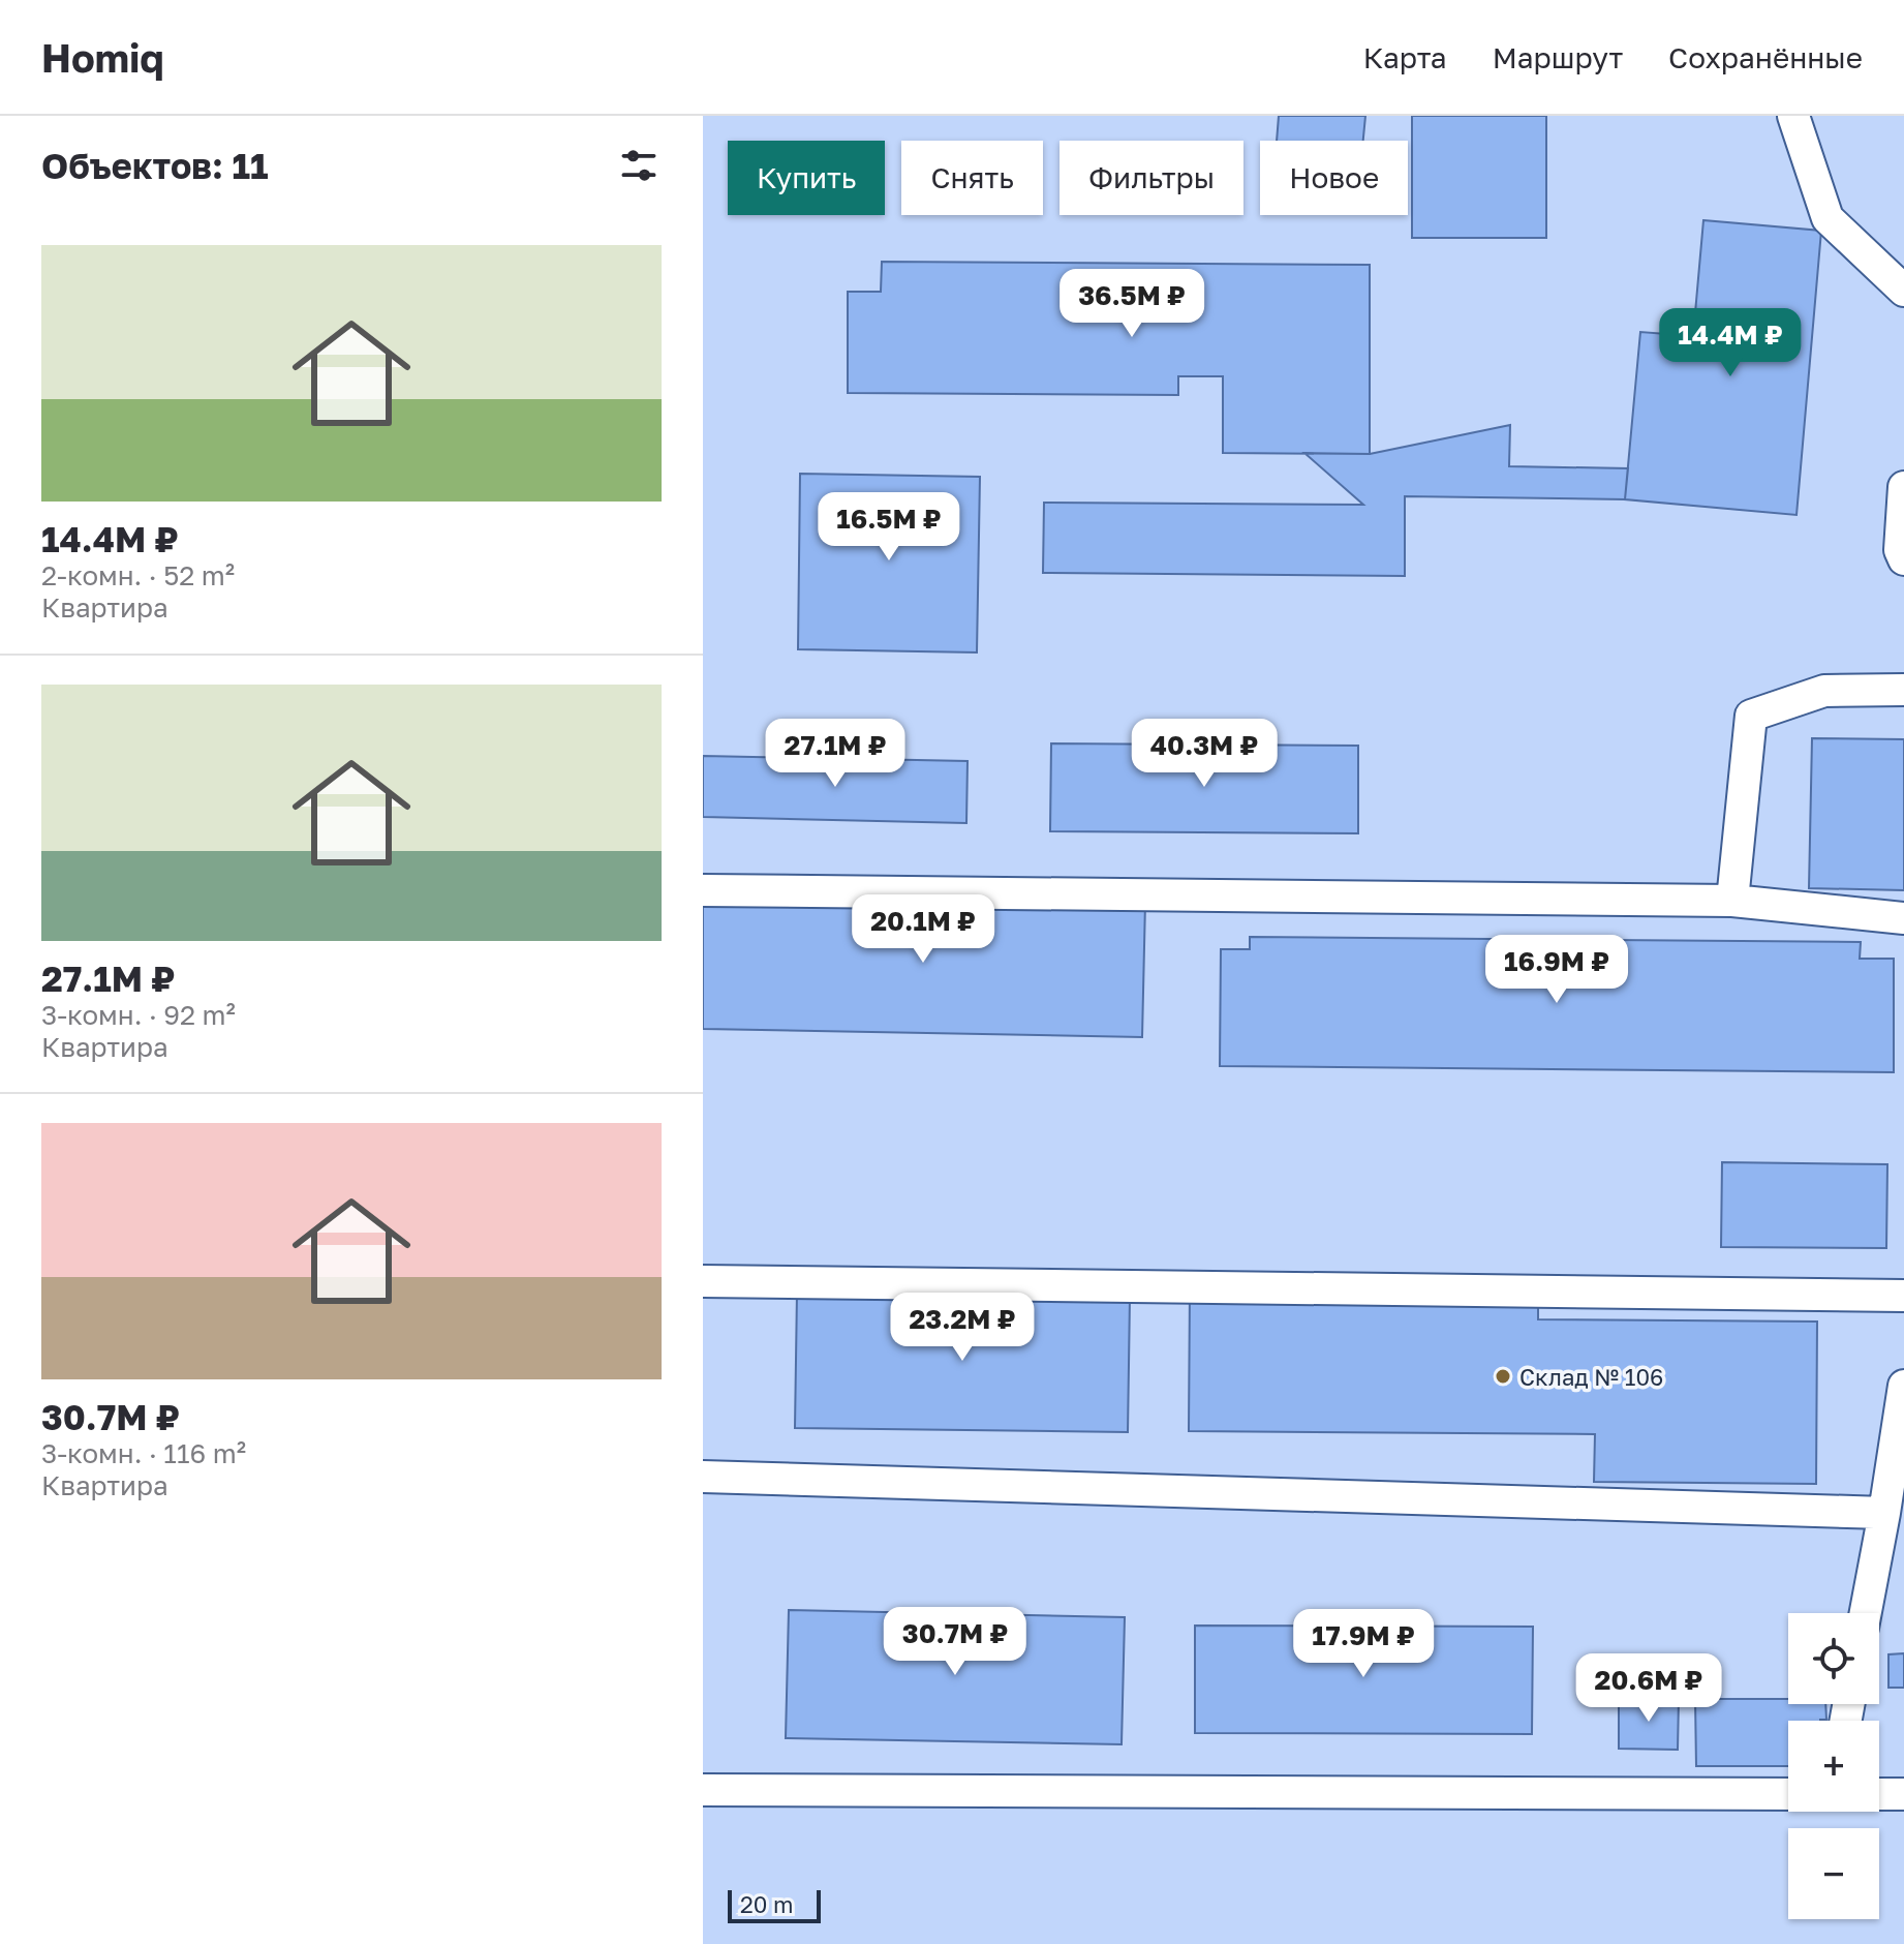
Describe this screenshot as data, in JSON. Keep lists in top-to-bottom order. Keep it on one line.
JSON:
{"places":["Склад № 106"],"scale_bar":"20 m","page":{"header":"Homiq","nav":["Карта","Маршрут","Сохранённые"],"heading":"Объектов: 11","chip":["Купить","Снять","Фильтры","Новое"],"list":[{"name":"14.4M ₽","note":"2-комн. · 52 m² · Квартира"},{"name":"27.1M ₽","note":"3-комн. · 92 m² · Квартира"},{"name":"30.7M ₽","note":"3-комн. · 116 m² · Квартира"}],"price":["36.5M ₽","14.4M ₽","16.5M ₽","27.1M ₽","40.3M ₽","20.1M ₽","16.9M ₽","23.2M ₽","30.7M ₽","17.9M ₽","20.6M ₽"],"map_buttons":["+","−"],"scale":"20 m"}}
